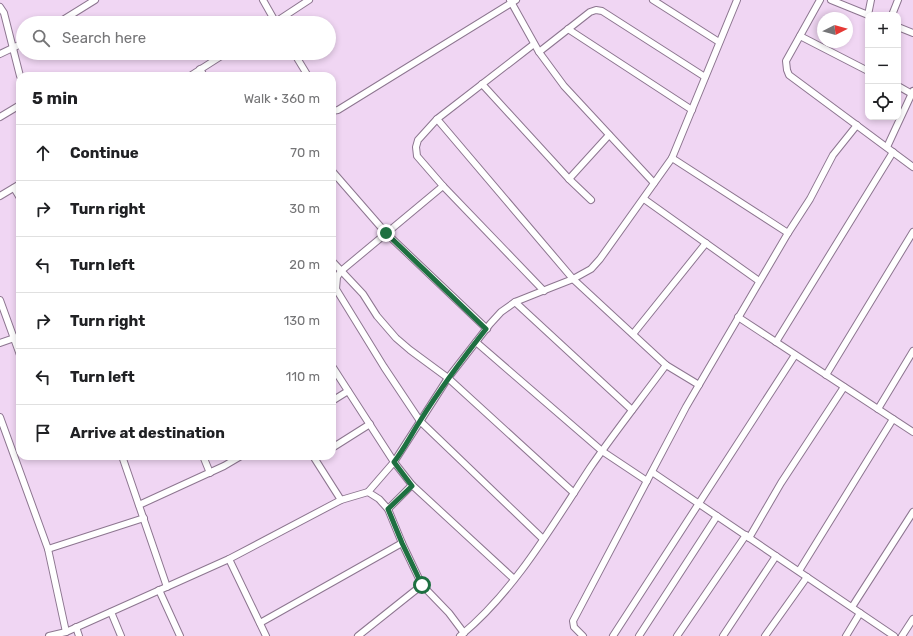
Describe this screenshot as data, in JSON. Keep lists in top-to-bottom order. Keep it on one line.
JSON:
{"north":"right","page":{"map_buttons":["+","−"],"search":"Search here","heading":["5 min","Walk · 360 m"],"list":[["Continue","70 m"],["Turn right","30 m"],["Turn left","20 m"],["Turn right","130 m"],["Turn left","110 m"],"Arrive at destination"]}}
